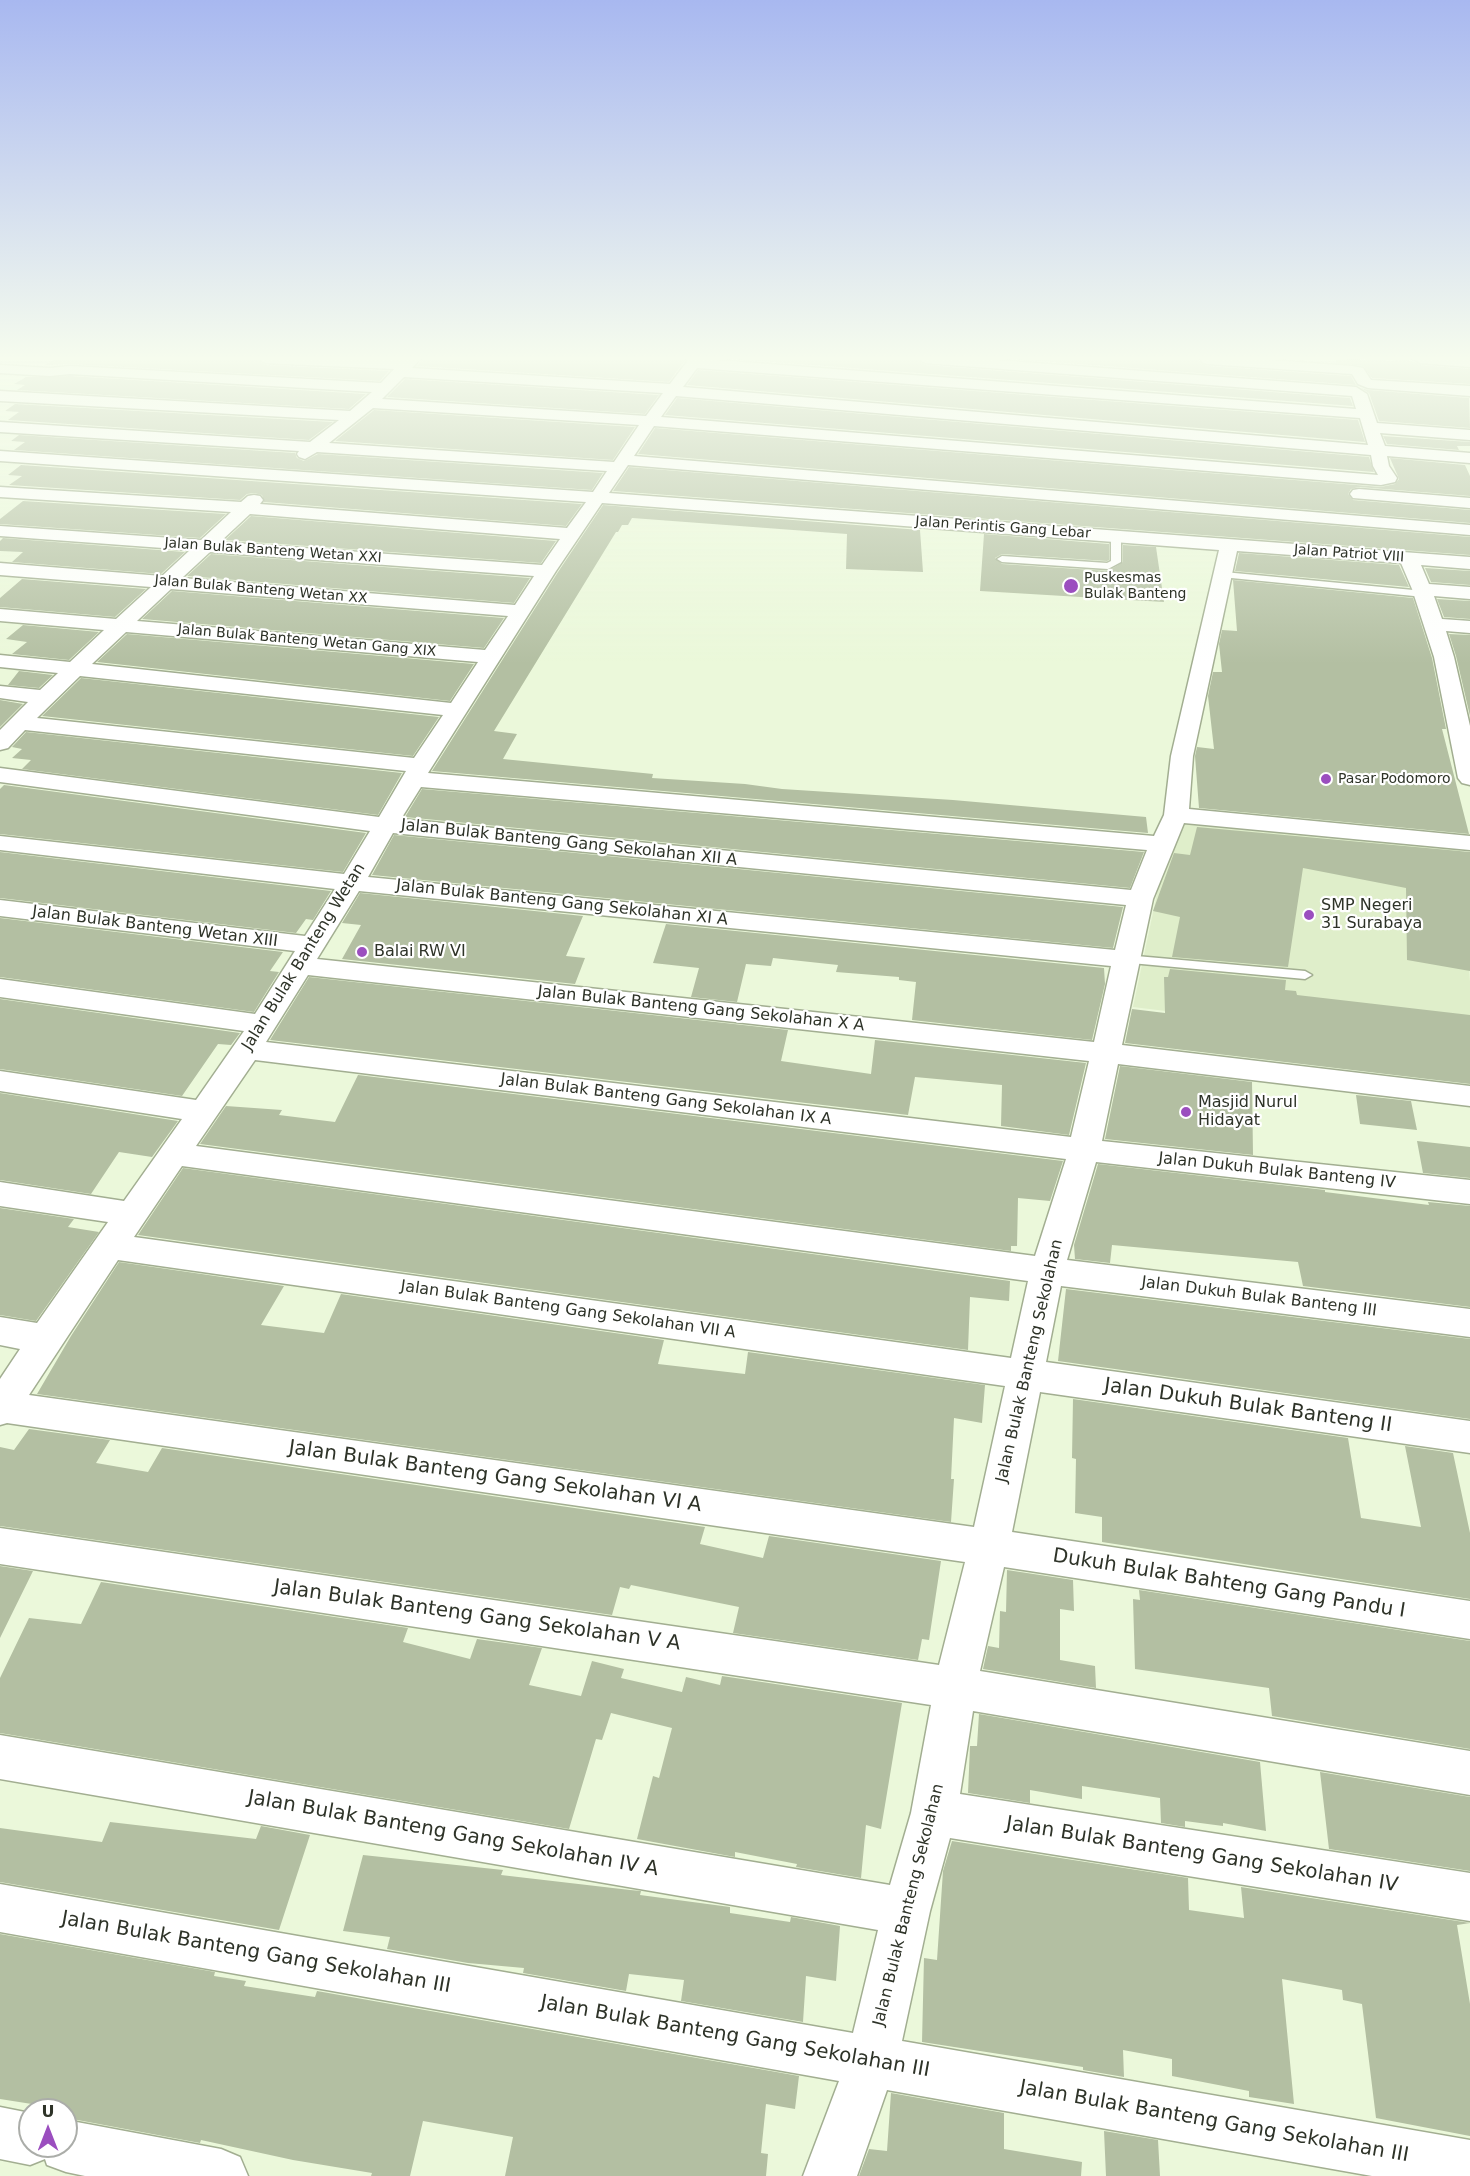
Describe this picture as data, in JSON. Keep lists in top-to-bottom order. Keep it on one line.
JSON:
{"streets":{"street":["Jalan Perintis Gang Lebar","Jalan Bulak Banteng Wetan XXI","Jalan Patriot VIII","Jalan Bulak Banteng Wetan XX","Jalan Bulak Banteng Wetan Gang XIX","Jalan Bulak Banteng Gang Sekolahan XII A","Jalan Bulak Banteng Gang Sekolahan XI A","Jalan Bulak Banteng Wetan XIII","Jalan Bulak Banteng Wetan","Jalan Bulak Banteng Gang Sekolahan X A","Jalan Bulak Banteng Gang Sekolahan IX A","Jalan Dukuh Bulak Banteng IV","Jalan Dukuh Bulak Banteng III","Jalan Bulak Banteng Gang Sekolahan VII A","Jalan Bulak Banteng Sekolahan","Jalan Dukuh Bulak Banteng II","Jalan Bulak Banteng Gang Sekolahan VI A","Dukuh Bulak Bahteng Gang Pandu I","Jalan Bulak Banteng Gang Sekolahan V A","Jalan Bulak Banteng Gang Sekolahan IV A","Jalan Bulak Banteng Gang Sekolahan IV","Jalan Bulak Banteng Gang Sekolahan III"]},"crossings":[["Jalan Perintis Gang Lebar","Jalan Patriot VIII"],["Jalan Perintis Gang Lebar","Jalan Bulak Banteng Wetan"],["Jalan Perintis Gang Lebar","Jalan Bulak Banteng Sekolahan"],["Jalan Bulak Banteng Wetan XXI","Jalan Bulak Banteng Wetan"],["Jalan Patriot VIII","Jalan Bulak Banteng Sekolahan"],["Jalan Bulak Banteng Wetan XX","Jalan Bulak Banteng Wetan"],["Jalan Bulak Banteng Wetan Gang XIX","Jalan Bulak Banteng Wetan"],["Jalan Bulak Banteng Gang Sekolahan XII A","Jalan Bulak Banteng Wetan"],["Jalan Bulak Banteng Gang Sekolahan XII A","Jalan Bulak Banteng Sekolahan"],["Jalan Bulak Banteng Gang Sekolahan XI A","Jalan Bulak Banteng Wetan"],["Jalan Bulak Banteng Gang Sekolahan XI A","Jalan Bulak Banteng Sekolahan"],["Jalan Bulak Banteng Wetan XIII","Jalan Bulak Banteng Wetan"],["Jalan Bulak Banteng Wetan XIII","Jalan Bulak Banteng Gang Sekolahan X A"],["Jalan Bulak Banteng Wetan","Jalan Bulak Banteng Gang Sekolahan X A"],["Jalan Bulak Banteng Wetan","Jalan Bulak Banteng Gang Sekolahan IX A"],["Jalan Bulak Banteng Wetan","Jalan Dukuh Bulak Banteng III"],["Jalan Bulak Banteng Wetan","Jalan Bulak Banteng Gang Sekolahan VII A"],["Jalan Bulak Banteng Wetan","Jalan Bulak Banteng Gang Sekolahan VI A"],["Jalan Bulak Banteng Gang Sekolahan X A","Jalan Bulak Banteng Sekolahan"],["Jalan Bulak Banteng Gang Sekolahan IX A","Jalan Dukuh Bulak Banteng IV"],["Jalan Bulak Banteng Gang Sekolahan IX A","Jalan Bulak Banteng Sekolahan"],["Jalan Dukuh Bulak Banteng IV","Jalan Bulak Banteng Sekolahan"],["Jalan Dukuh Bulak Banteng III","Jalan Bulak Banteng Sekolahan"],["Jalan Bulak Banteng Gang Sekolahan VII A","Jalan Bulak Banteng Sekolahan"],["Jalan Bulak Banteng Gang Sekolahan VII A","Jalan Dukuh Bulak Banteng II"],["Jalan Bulak Banteng Sekolahan","Jalan Dukuh Bulak Banteng II"],["Jalan Bulak Banteng Sekolahan","Jalan Bulak Banteng Gang Sekolahan VI A"],["Jalan Bulak Banteng Sekolahan","Dukuh Bulak Bahteng Gang Pandu I"],["Jalan Bulak Banteng Sekolahan","Jalan Bulak Banteng Gang Sekolahan V A"],["Jalan Bulak Banteng Sekolahan","Jalan Bulak Banteng Gang Sekolahan IV A"],["Jalan Bulak Banteng Sekolahan","Jalan Bulak Banteng Gang Sekolahan IV"],["Jalan Bulak Banteng Sekolahan","Jalan Bulak Banteng Gang Sekolahan III"],["Jalan Bulak Banteng Gang Sekolahan VI A","Dukuh Bulak Bahteng Gang Pandu I"]],"places":["Puskesmas Bulak Banteng","Pasar Podomoro","SMP Negeri 31 Surabaya","Balai RW VI","Masjid Nurul Hidayat"],"north":"top"}
